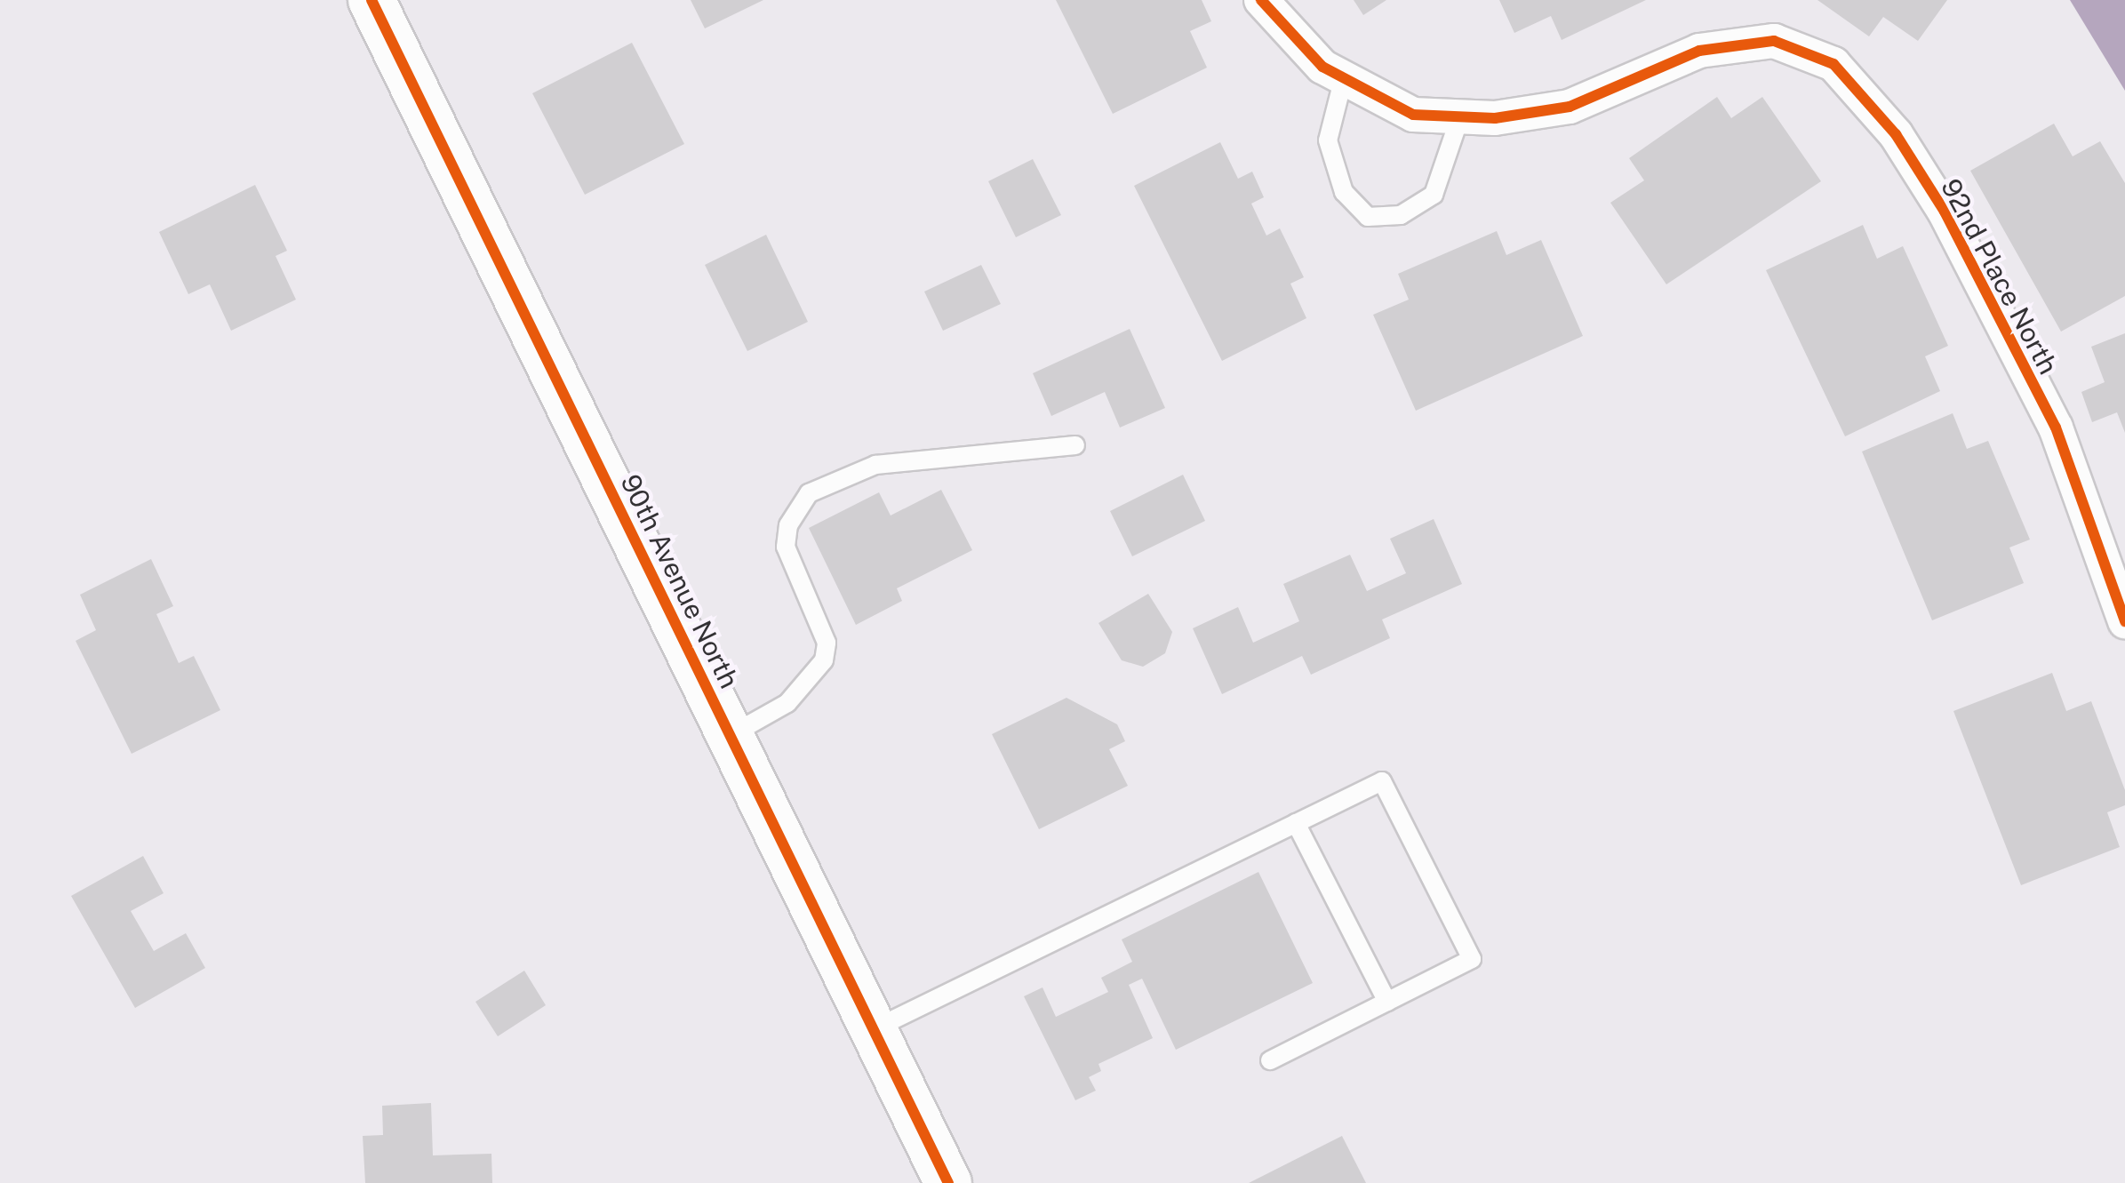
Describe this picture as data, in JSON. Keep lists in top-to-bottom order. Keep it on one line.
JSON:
{"streets":{"street":["92nd Place North","90th Avenue North"]}}
